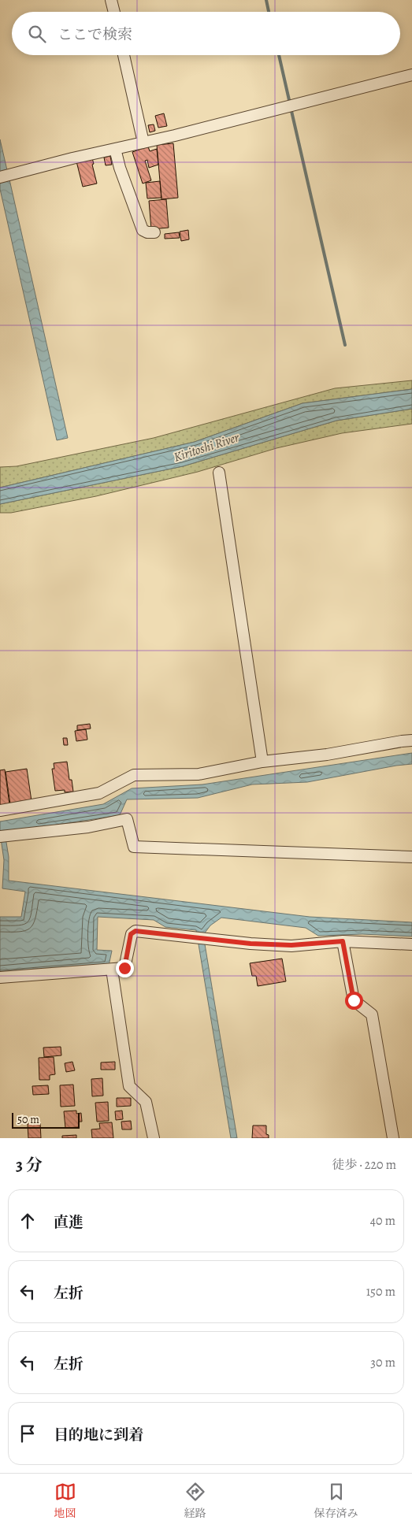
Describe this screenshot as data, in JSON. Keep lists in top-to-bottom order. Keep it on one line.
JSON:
{"water":["Kiritoshi River"],"scale_bar":"50 m","page":{"search":"ここで検索","scale":"50 m","heading":["3 分","徒歩 · 220 m"],"list":[["直進","40 m"],["左折","150 m"],["左折","30 m"],"目的地に到着"],"nav":["地図","経路","保存済み"]}}
